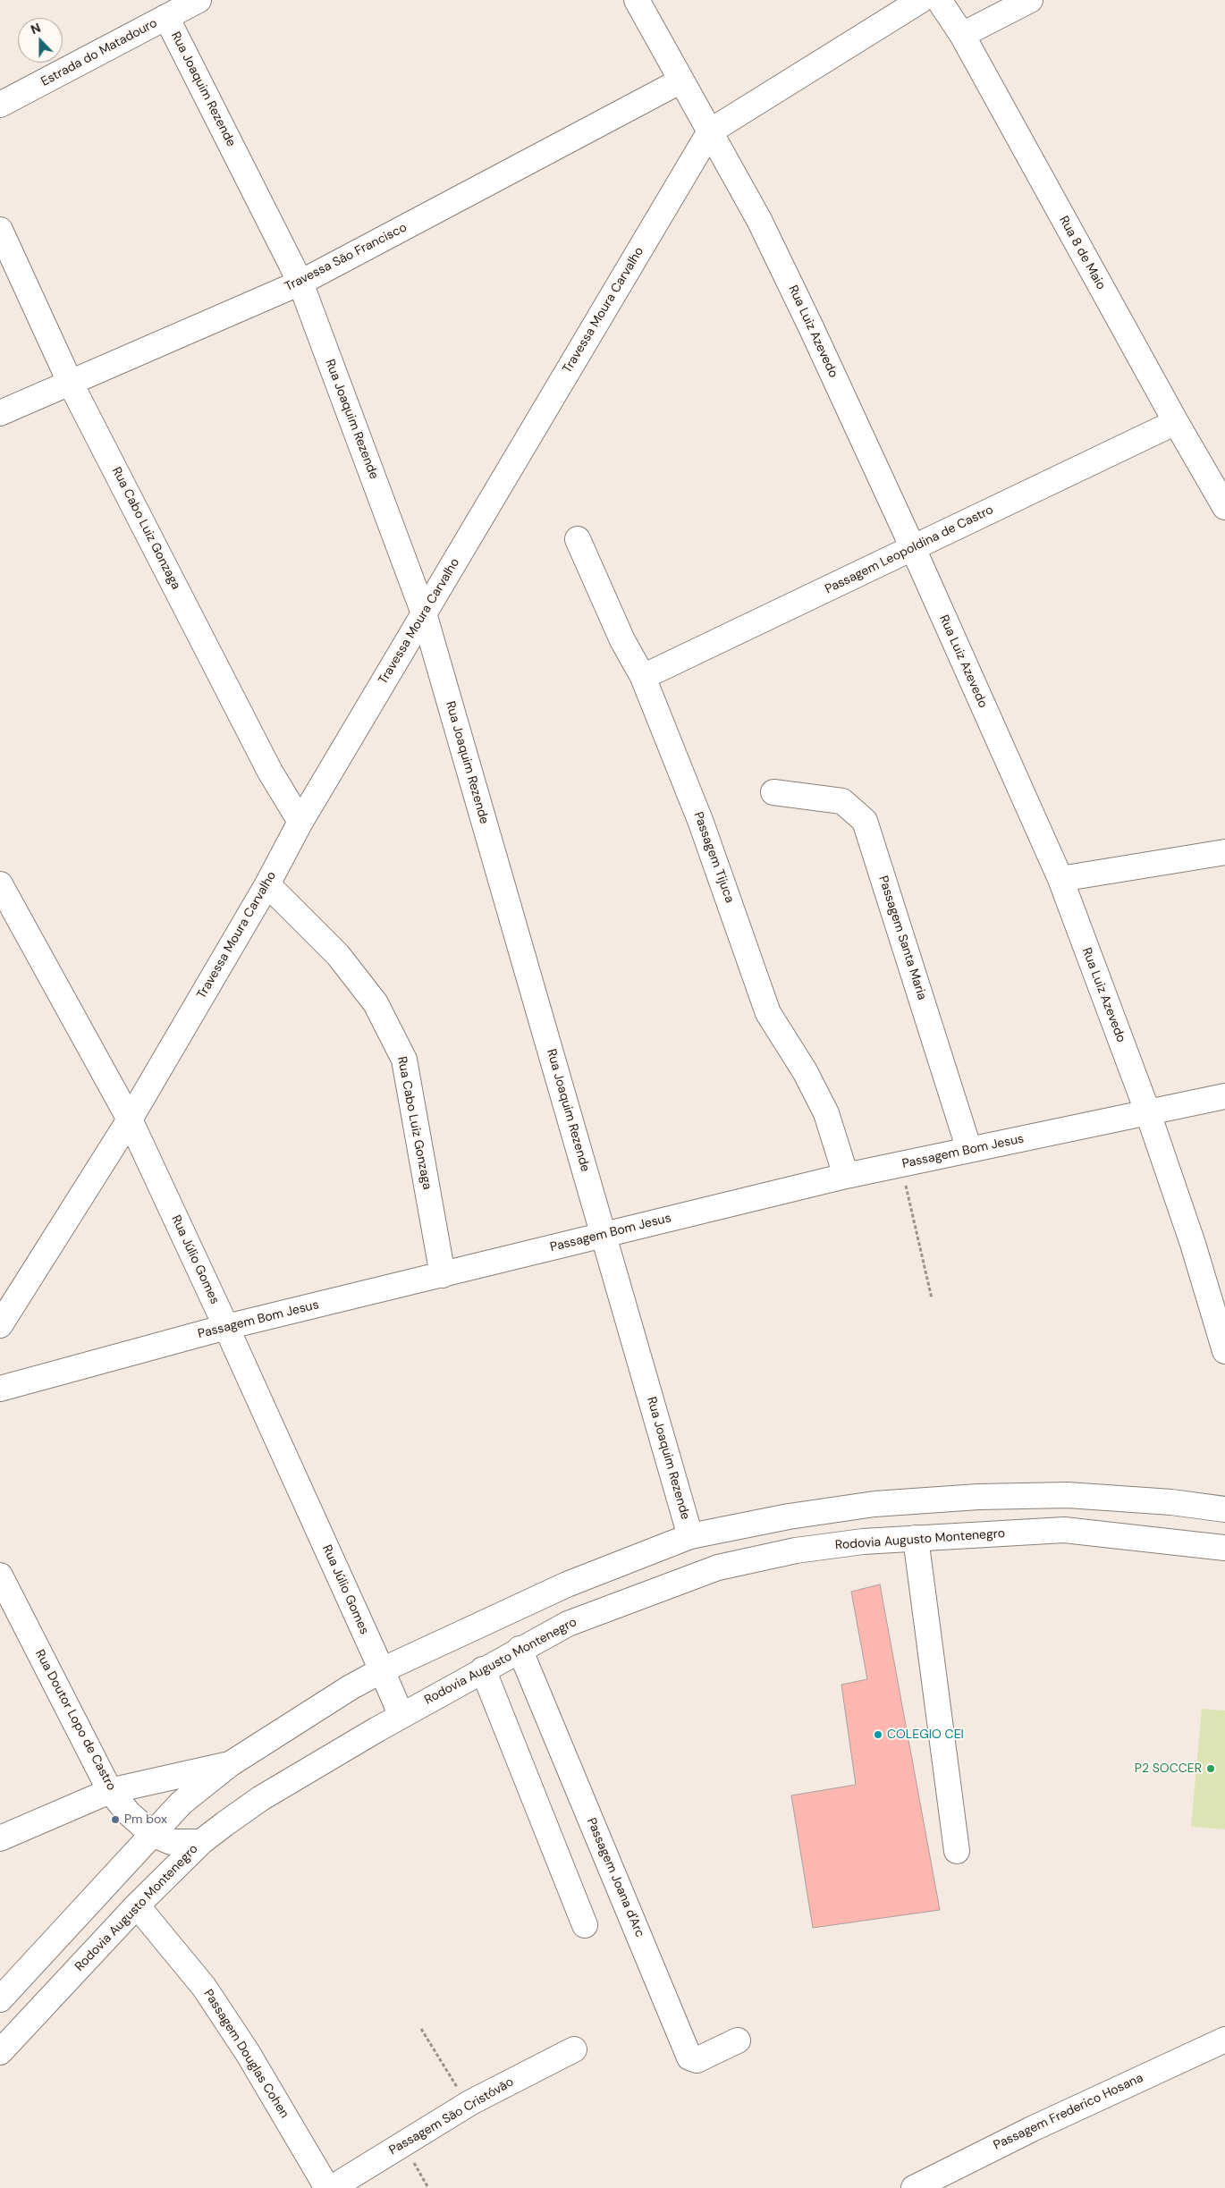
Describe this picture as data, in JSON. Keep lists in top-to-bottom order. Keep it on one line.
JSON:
{"streets":{"street":["Estrada do Matadouro","Rua Joaquim Rezende","Rua 8 de Maio","Travessa São Francisco","Travessa Moura Carvalho","Rua Luiz Azevedo","Rua Cabo Luiz Gonzaga","Passagem Leopoldina de Castro","Passagem Tijuca","Passagem Santa Maria","Passagem Bom Jesus","Rua Júlio Gomes","Rodovia Augusto Montenegro","Rua Doutor Lopo de Castro","Passagem Joana d'Arc","Passagem Douglas Cohen","Passagem Frederico Hosana","Passagem São Cristóvão"]},"crossings":[["Estrada do Matadouro","Rua Joaquim Rezende"],["Rua Joaquim Rezende","Travessa São Francisco"],["Rua Joaquim Rezende","Travessa Moura Carvalho"],["Rua Joaquim Rezende","Passagem Bom Jesus"],["Rua 8 de Maio","Passagem Leopoldina de Castro"],["Travessa São Francisco","Rua Luiz Azevedo"],["Travessa São Francisco","Rua Cabo Luiz Gonzaga"],["Travessa Moura Carvalho","Rua Luiz Azevedo"],["Travessa Moura Carvalho","Rua Cabo Luiz Gonzaga"],["Travessa Moura Carvalho","Rua Júlio Gomes"],["Rua Luiz Azevedo","Passagem Leopoldina de Castro"],["Rua Luiz Azevedo","Passagem Bom Jesus"],["Rua Cabo Luiz Gonzaga","Passagem Bom Jesus"],["Passagem Leopoldina de Castro","Passagem Tijuca"],["Passagem Tijuca","Passagem Bom Jesus"],["Passagem Santa Maria","Passagem Bom Jesus"],["Passagem Bom Jesus","Rua Júlio Gomes"],["Rua Júlio Gomes","Rodovia Augusto Montenegro"],["Rodovia Augusto Montenegro","Rua Doutor Lopo de Castro"],["Rodovia Augusto Montenegro","Passagem Joana d'Arc"],["Rodovia Augusto Montenegro","Passagem Douglas Cohen"]],"places":["COLEGIO CEI","P2 SOCCER","Pm box"],"north":"top"}
